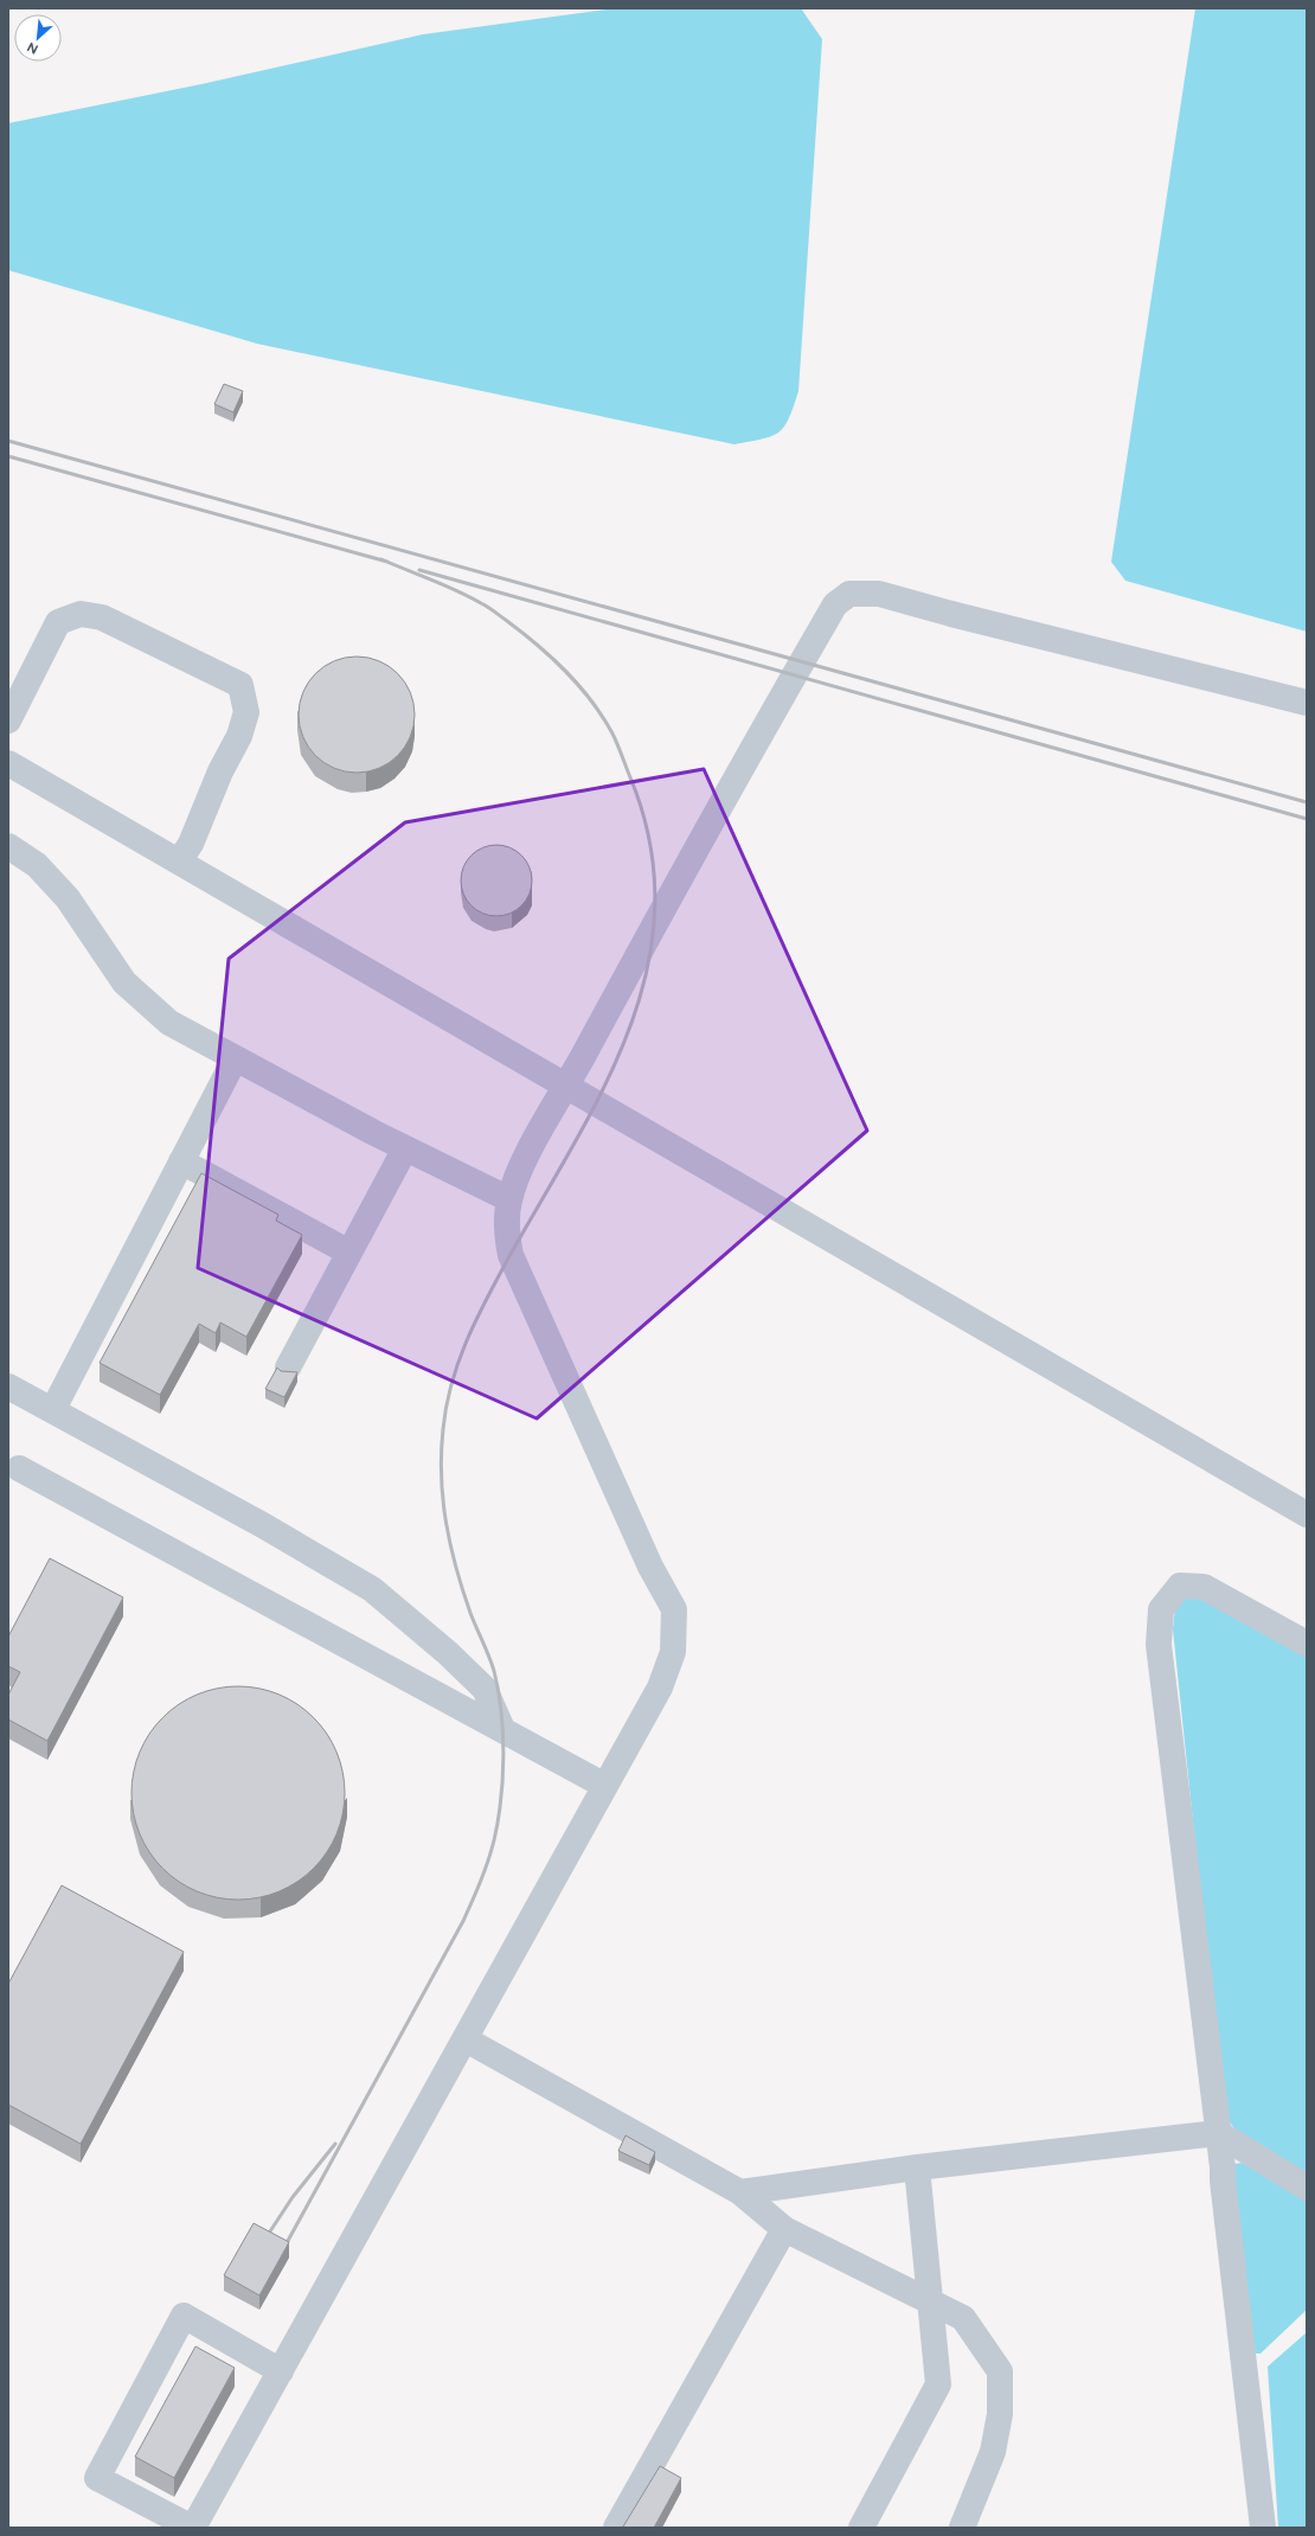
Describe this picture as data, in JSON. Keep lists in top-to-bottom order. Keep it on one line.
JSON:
{"north":"bottom left"}
